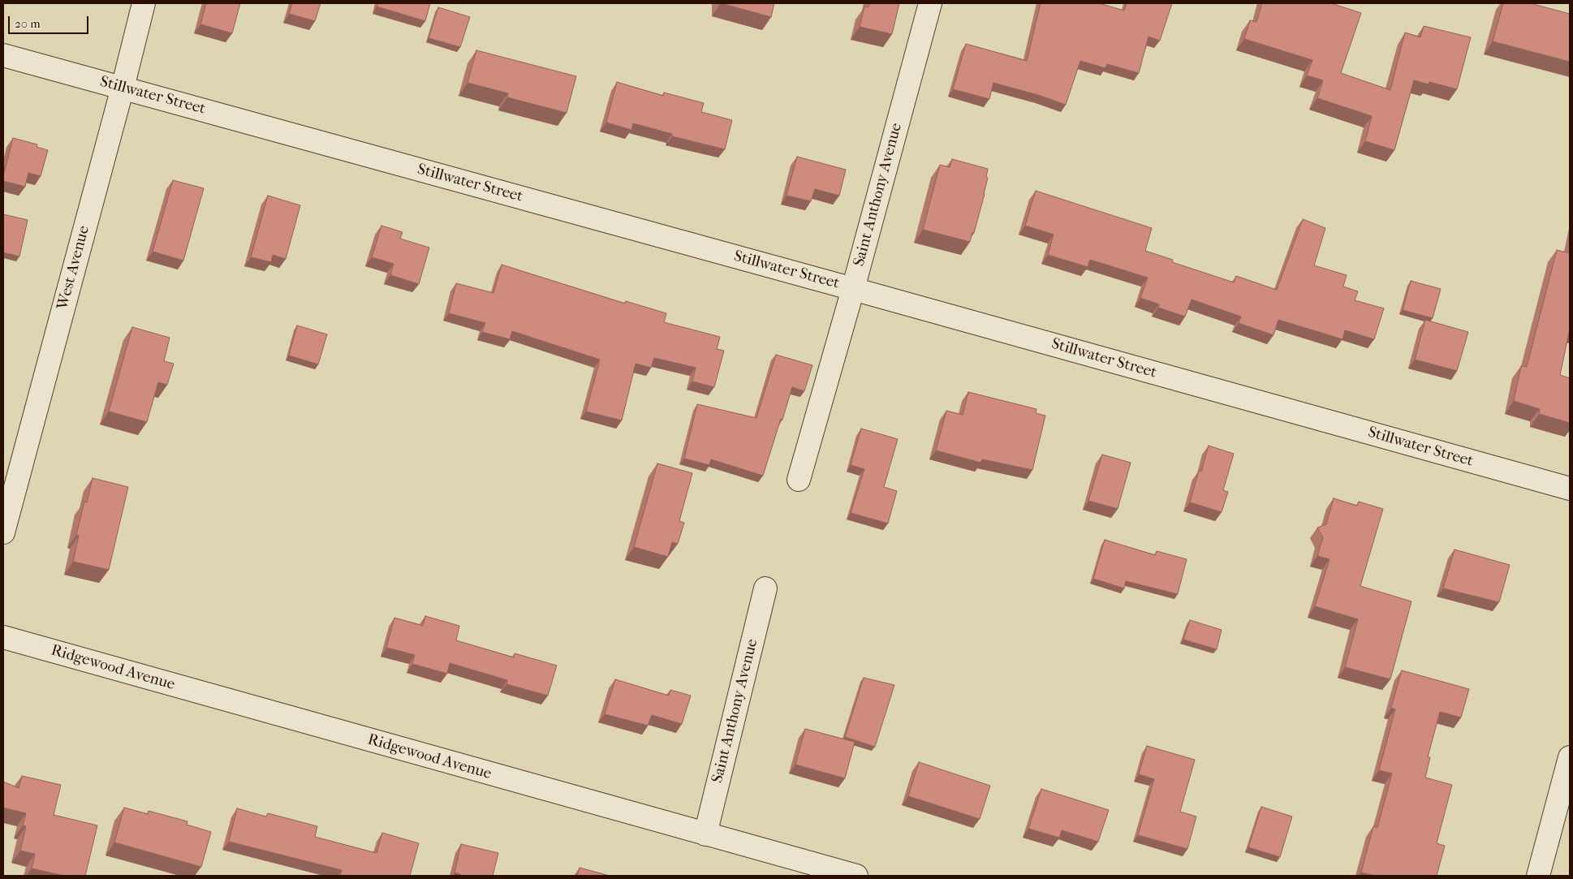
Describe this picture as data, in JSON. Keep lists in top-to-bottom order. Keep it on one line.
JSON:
{"streets":{"street":["Stillwater Street","Saint Anthony Avenue","West Avenue","Ridgewood Avenue"]},"crossings":[["Stillwater Street","Saint Anthony Avenue"],["Stillwater Street","West Avenue"],["Saint Anthony Avenue","Ridgewood Avenue"]],"scale_bar":"20 m"}
